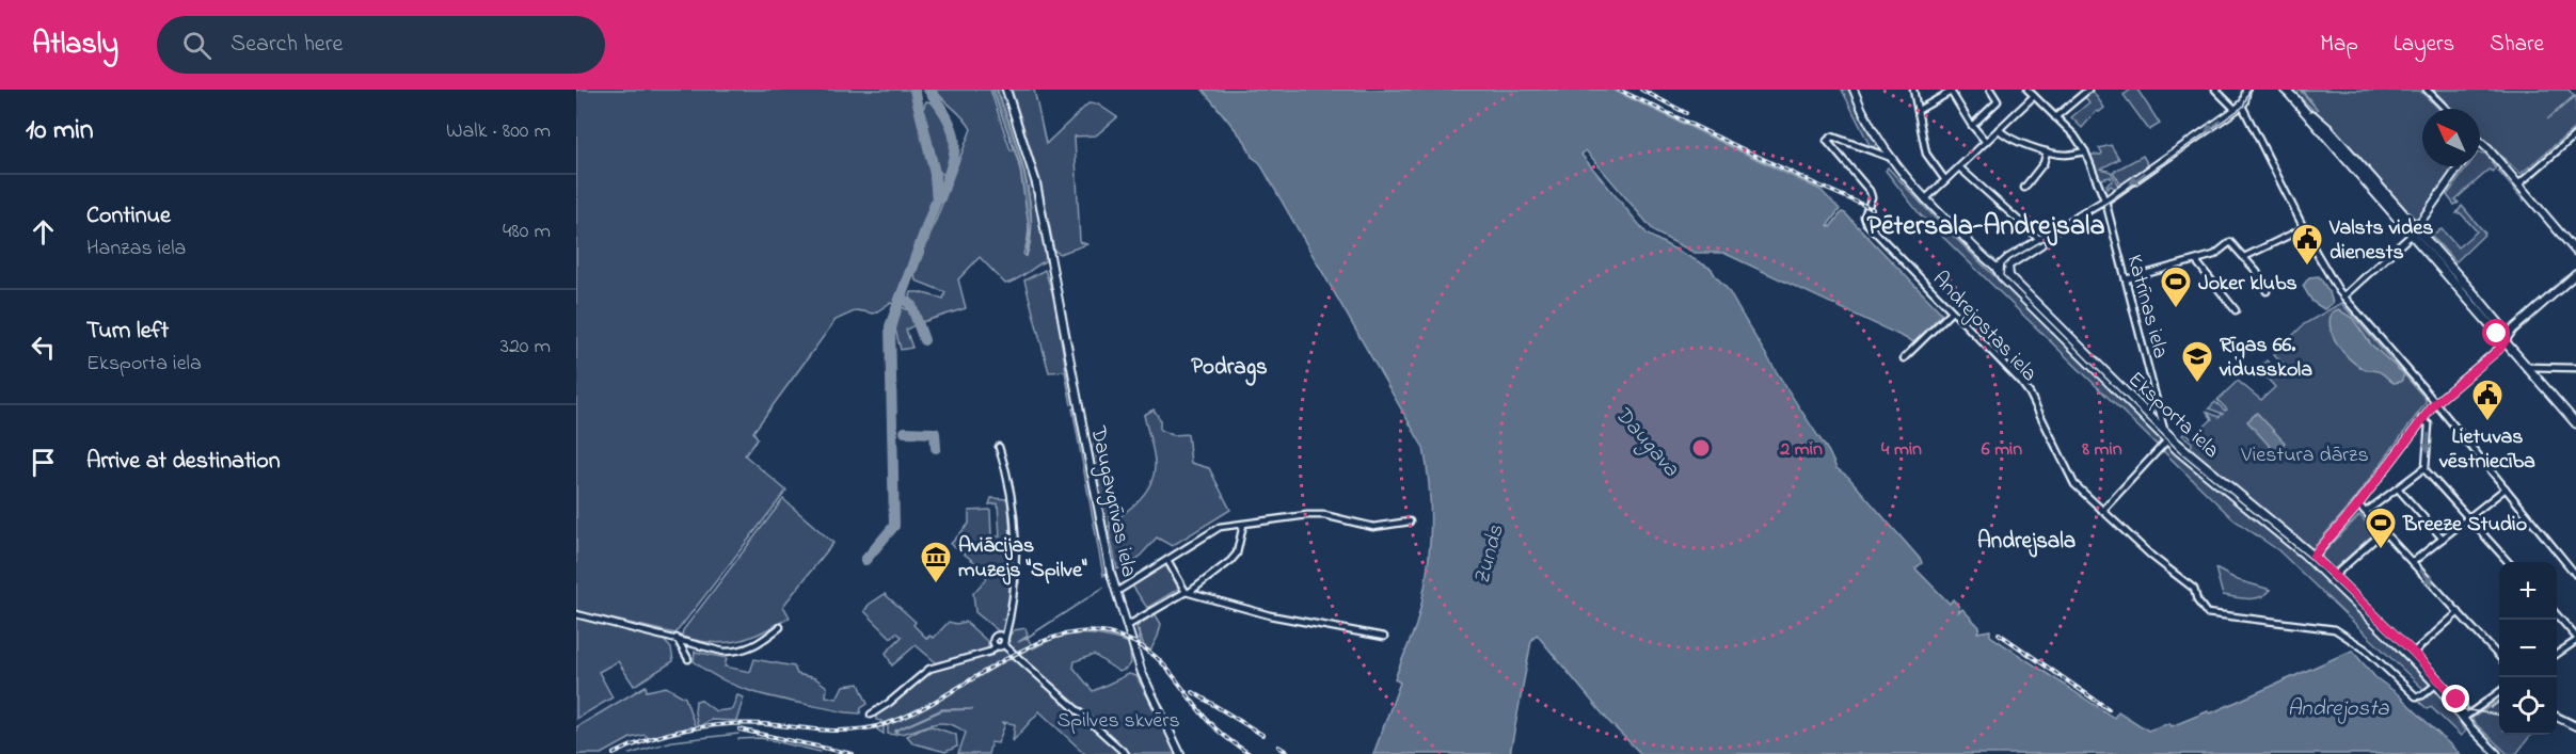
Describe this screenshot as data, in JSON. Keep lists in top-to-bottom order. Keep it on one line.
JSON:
{"streets":{"street":["Katrīnas iela","Andrejostas iela","Eksporta iela","Daugavgrīvas iela"]},"crossings":[["Katrīnas iela","Eksporta iela"],["Andrejostas iela","Eksporta iela"]],"districts":["Pētersala-Andrejsala","Podrags","Andrejsala"],"water":["Daugava","Zunds","Andrejosta"],"parks":["Viestura dārzs","Spilves skvērs"],"places":{"public building":["Valsts vides dienests","Lietuvas vēstniecība"],"sports":["Joker klubs","Breeze Studio"],"school or university":["Rīgas 66. vidusskola"],"museum":["Aviācijas muzejs \"Spilve\""]},"north":"top left","page":{"header":"Atlasly","search":"Search here","nav":["Map","Layers","Share"],"heading":["10 min","Walk · 800 m"],"list":[["Continue","Hanzas iela","480 m"],["Turn left","Eksporta iela","320 m"],"Arrive at destination"],"map_buttons":["+","−"]},"rings":["2 min","4 min","6 min","8 min"]}
